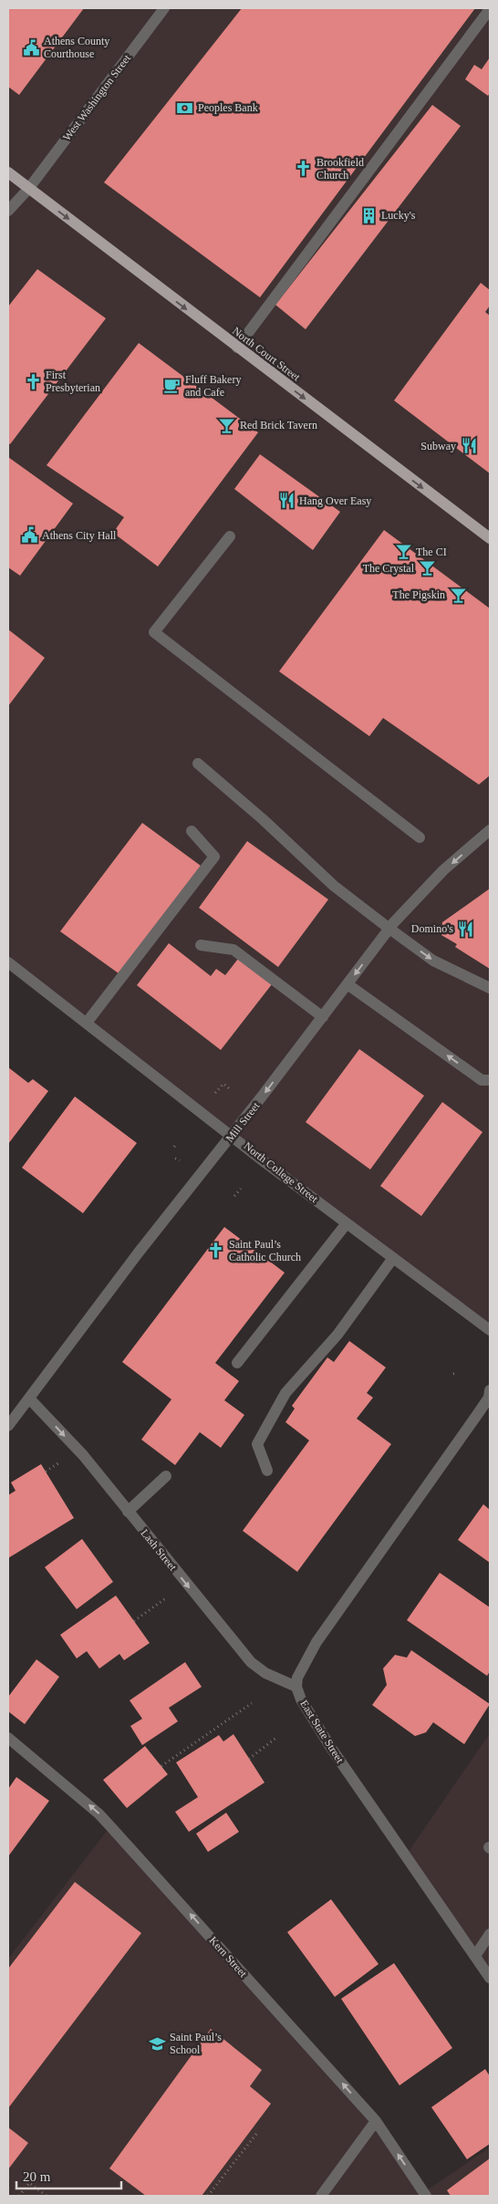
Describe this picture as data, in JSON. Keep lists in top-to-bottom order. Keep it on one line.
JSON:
{"streets":{"main road":["North Court Street"],"street":["West Washington Street","Mill Street","North College Street","Lash Street","East State Street","Kern Street"]},"crossings":[["West Washington Street","North Court Street"],["Mill Street","North College Street"],["Mill Street","Lash Street"],["Lash Street","East State Street"]],"one_way":["North Court Street","Mill Street","Lash Street","Kern Street"],"places":{"public building":["Athens County Courthouse","Athens City Hall"],"bank":["Peoples Bank"],"church":["Brookfield Church","First Presbyterian","Saint Paul’s Catholic Church"],"building":["Lucky's"],"cafe":["Fluff Bakery and Cafe"],"bar":["Red Brick Tavern","The CI","The Crystal","The Pigskin"],"restaurant":["Subway","Hang Over Easy","Domino's"],"school or university":["Saint Paul’s School"]},"scale_bar":"20 m"}
